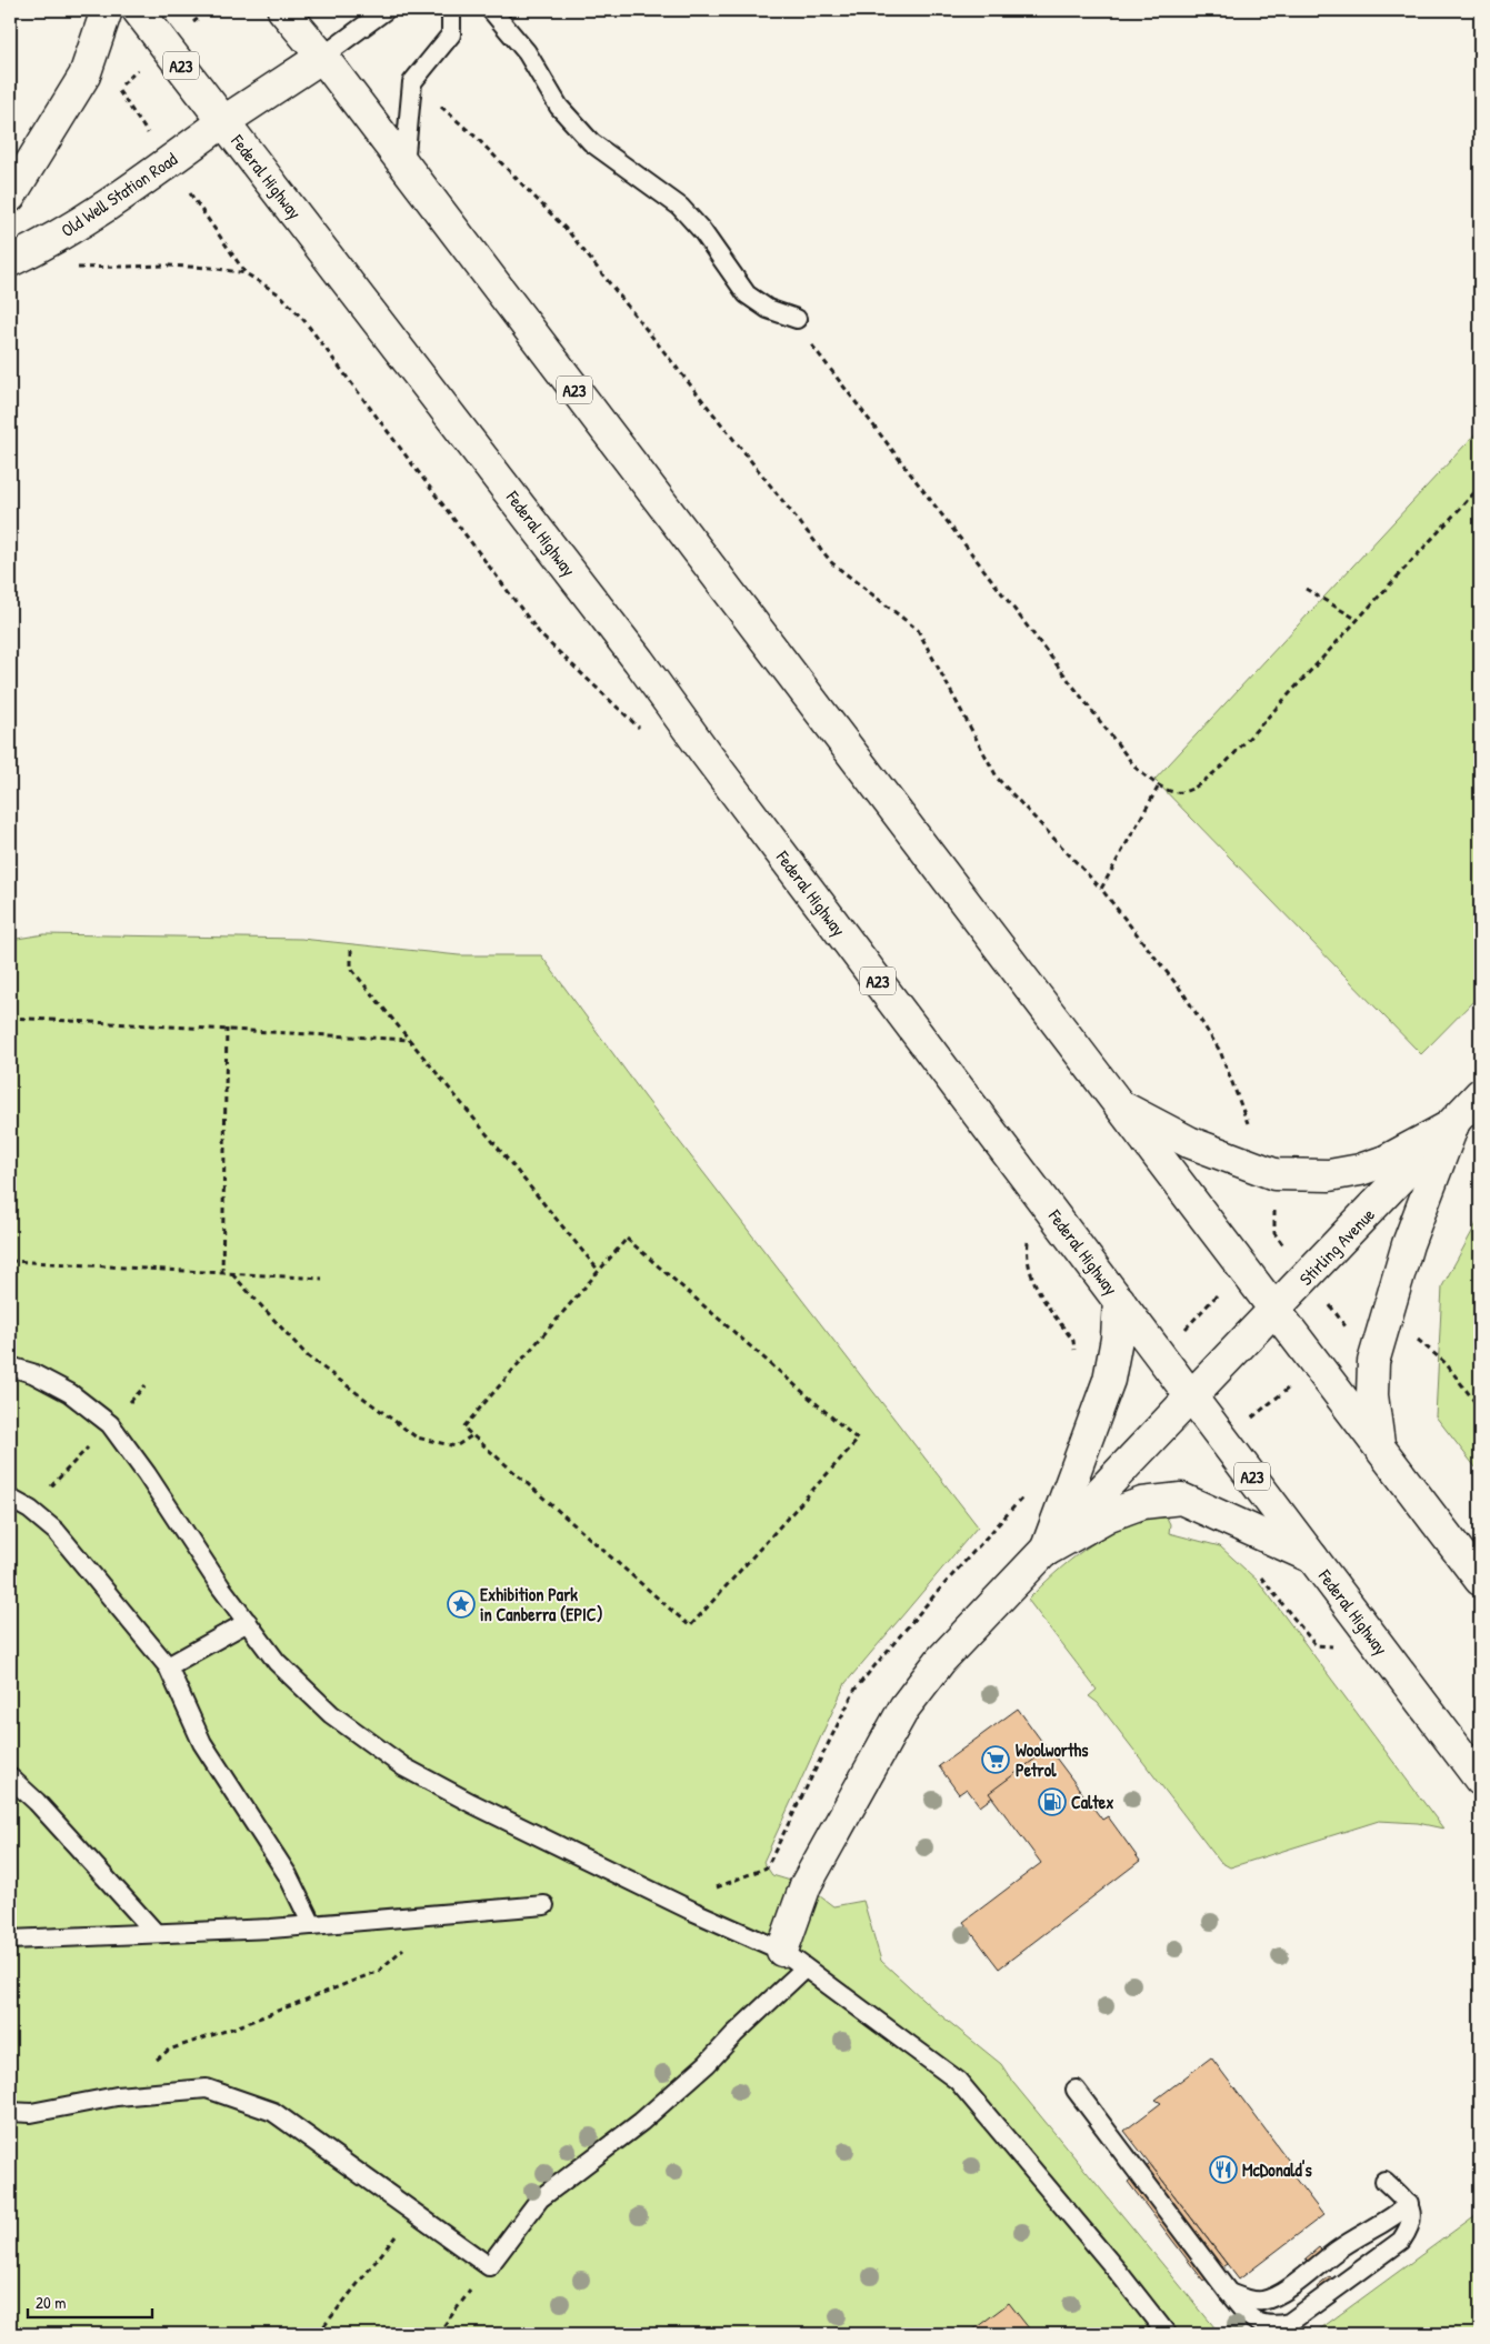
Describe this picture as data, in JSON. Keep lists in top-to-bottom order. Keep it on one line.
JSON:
{"streets":{"main road":["A23","Federal Highway","Old Well Station Road","Stirling Avenue"]},"crossings":[["A23","Old Well Station Road"],["A23","Stirling Avenue"],["Federal Highway","Old Well Station Road"],["Federal Highway","Stirling Avenue"]],"places":{"place":["Exhibition Park in Canberra (EPIC)"],"supermarket":["Woolworths Petrol"],"fuel station":["Caltex"],"restaurant":["McDonald's"]},"scale_bar":"20 m"}
